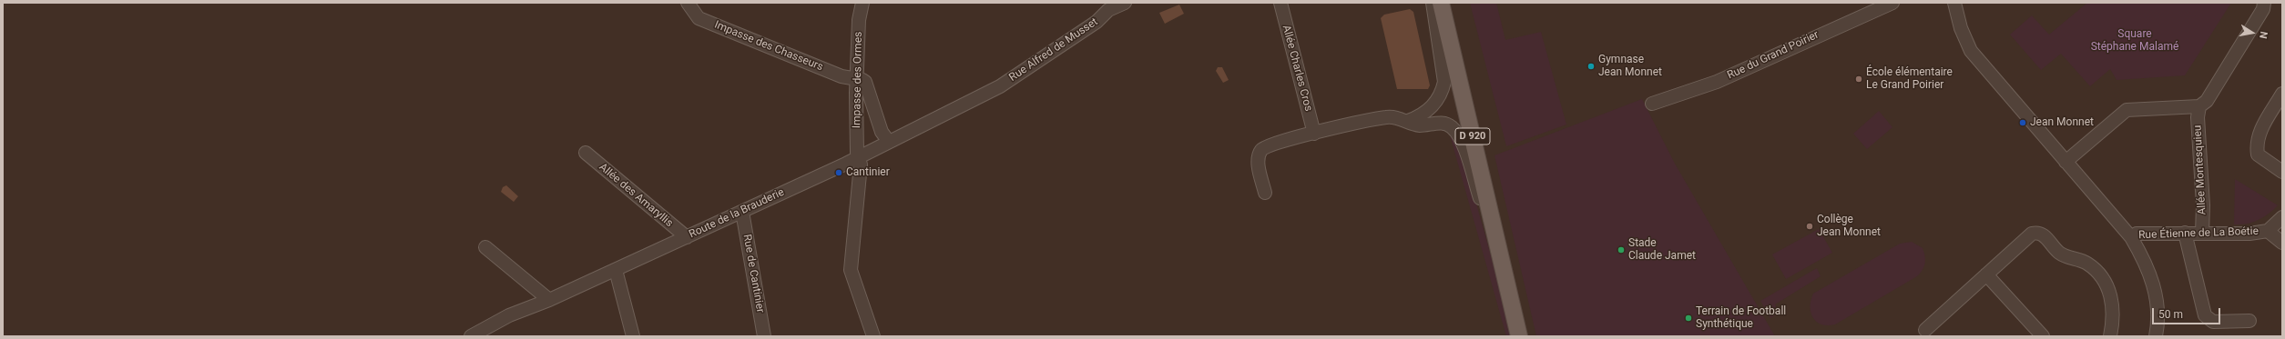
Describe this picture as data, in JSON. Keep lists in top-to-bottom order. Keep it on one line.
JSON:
{"streets":{"main road":["D 920"],"street":["Impasse des Chasseurs","Rue Alfred de Musset","Rue du Grand Poirier","Allée Charles Cros","Impasse des Ormes","Allée Montesquieu","Allée des Amaryllis","Route de la Brauderie","Rue Étienne de La Boétie","Rue de Cantinier"]},"crossings":[["Impasse des Chasseurs","Impasse des Ormes"],["Rue Alfred de Musset","Route de la Brauderie"],["Impasse des Ormes","Route de la Brauderie"],["Allée Montesquieu","Rue Étienne de La Boétie"],["Allée des Amaryllis","Route de la Brauderie"],["Route de la Brauderie","Rue de Cantinier"]],"parks":["Square Stéphane Malamé"],"places":["Gymnase Jean Monnet","École élémentaire Le Grand Poirier","Jean Monnet","Cantinier","Collège Jean Monnet","Stade Claude Jamet","Terrain de Football Synthétique"],"scale_bar":"50 m","north":"right"}
